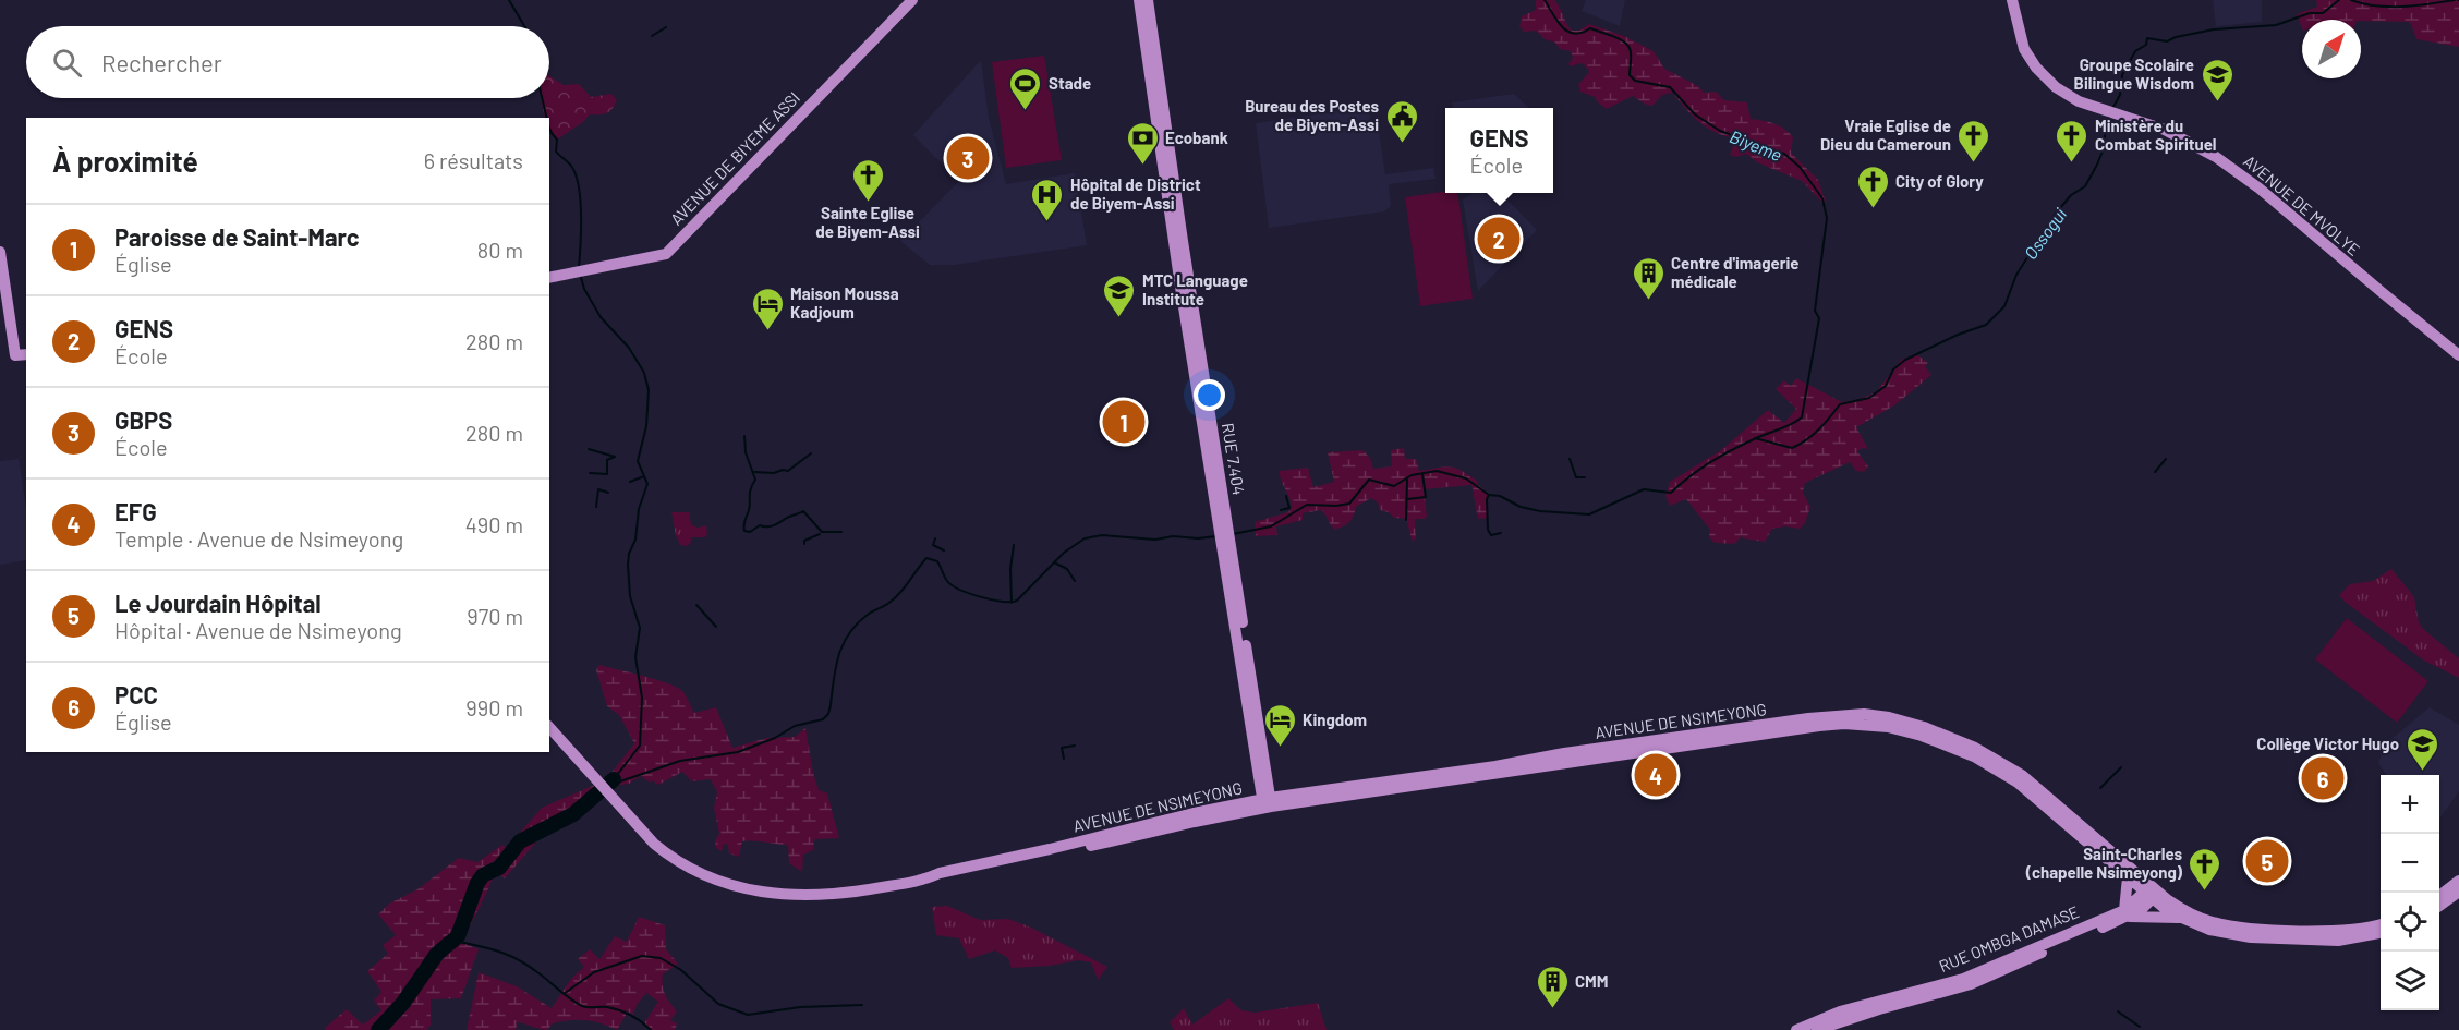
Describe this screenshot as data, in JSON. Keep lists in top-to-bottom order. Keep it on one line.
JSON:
{"streets":{"main road":["AVENUE DE BIYEME ASSI","AVENUE DE MVOLYE","RUE 7.404","AVENUE DE NSIMEYONG","RUE OMBGA DAMASE"]},"crossings":[["RUE 7.404","AVENUE DE NSIMEYONG"],["AVENUE DE NSIMEYONG","RUE OMBGA DAMASE"]],"water":["Biyeme","Ossogui"],"places":{"school or university":["Groupe Scolaire Bilingue Wisdom","MTC Language Institute","Collège Victor Hugo"],"sports":["Stade"],"public building":["Bureau des Postes de Biyem-Assi"],"church":["Vraie Eglise de Dieu du Cameroun","Ministère du Combat Spirituel","Sainte Eglise de Biyem-Assi","City of Glory","Saint-Charles (chapelle Nsimeyong)"],"bank":["Ecobank"],"hospital":["Hôpital de District de Biyem-Assi"],"building":["Centre d'imagerie médicale","CMM"],"hotel":["Maison Moussa Kadjoum","Kingdom"]},"north":"top right","page":{"search":"Rechercher","popup":["GENS","École"],"heading":["À proximité","6 résultats"],"pins":["3","2","1","4","6","5"],"list":[{"mark":"1","name":"Paroisse de Saint-Marc","note":"Église","value":"80 m"},{"mark":"2","name":"GENS","note":"École","value":"280 m"},{"mark":"3","name":"GBPS","note":"École","value":"280 m"},{"mark":"4","name":"EFG","note":"Temple · Avenue de Nsimeyong","value":"490 m"},{"mark":"5","name":"Le Jourdain Hôpital","note":"Hôpital · Avenue de Nsimeyong","value":"970 m"},{"mark":"6","name":"PCC","note":"Église","value":"990 m"}],"map_buttons":["+","−"]}}
